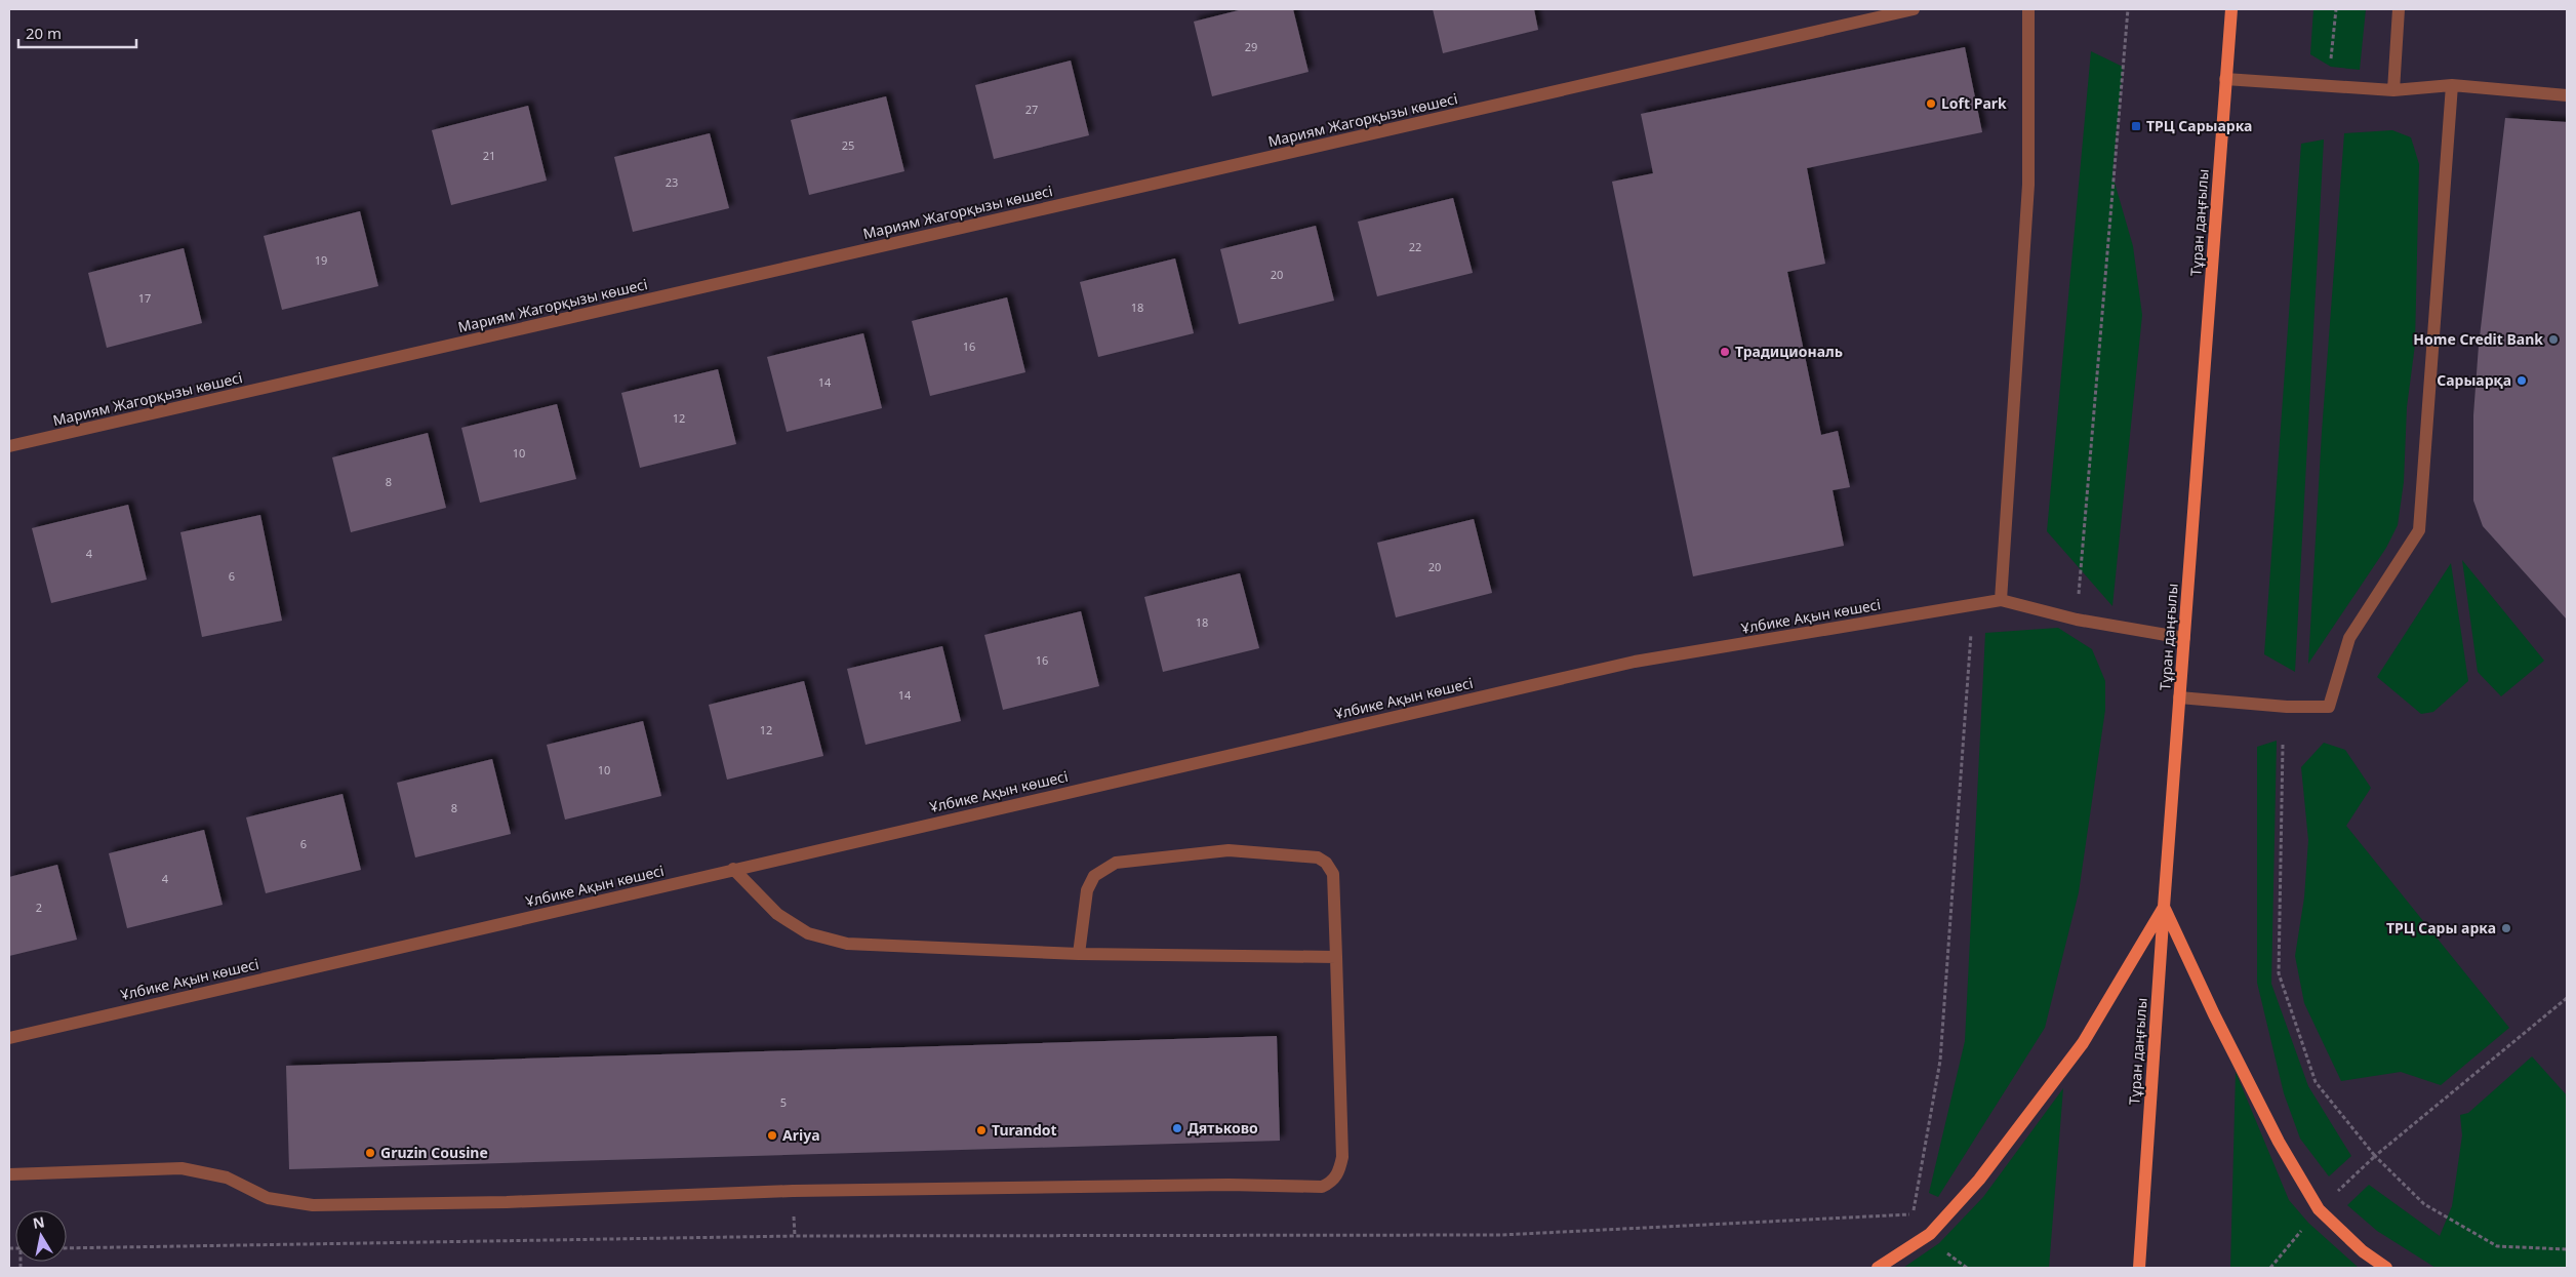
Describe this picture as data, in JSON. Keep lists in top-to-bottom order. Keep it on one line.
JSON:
{"streets":{"main road":["Тұран даңғылы"],"street":["Мариям Жагорқызы көшесі","Ұлбике Ақын көшесі"]},"places":{"other":["Loft Park","Home Credit Bank","Традициональ","Сарыарқа","ТРЦ Сары арка","Дятьково","Turandot","Ariya","Gruzin Cousine"],"transit":["ТРЦ Сарыарка"]},"house_numbers":["29","27","25","21","23","22","19","20","17","18","16","14","12","10","8","4","20","6","18","16","14","12","10","8","6","4","2","5"],"scale_bar":"20 m","north":"top"}
